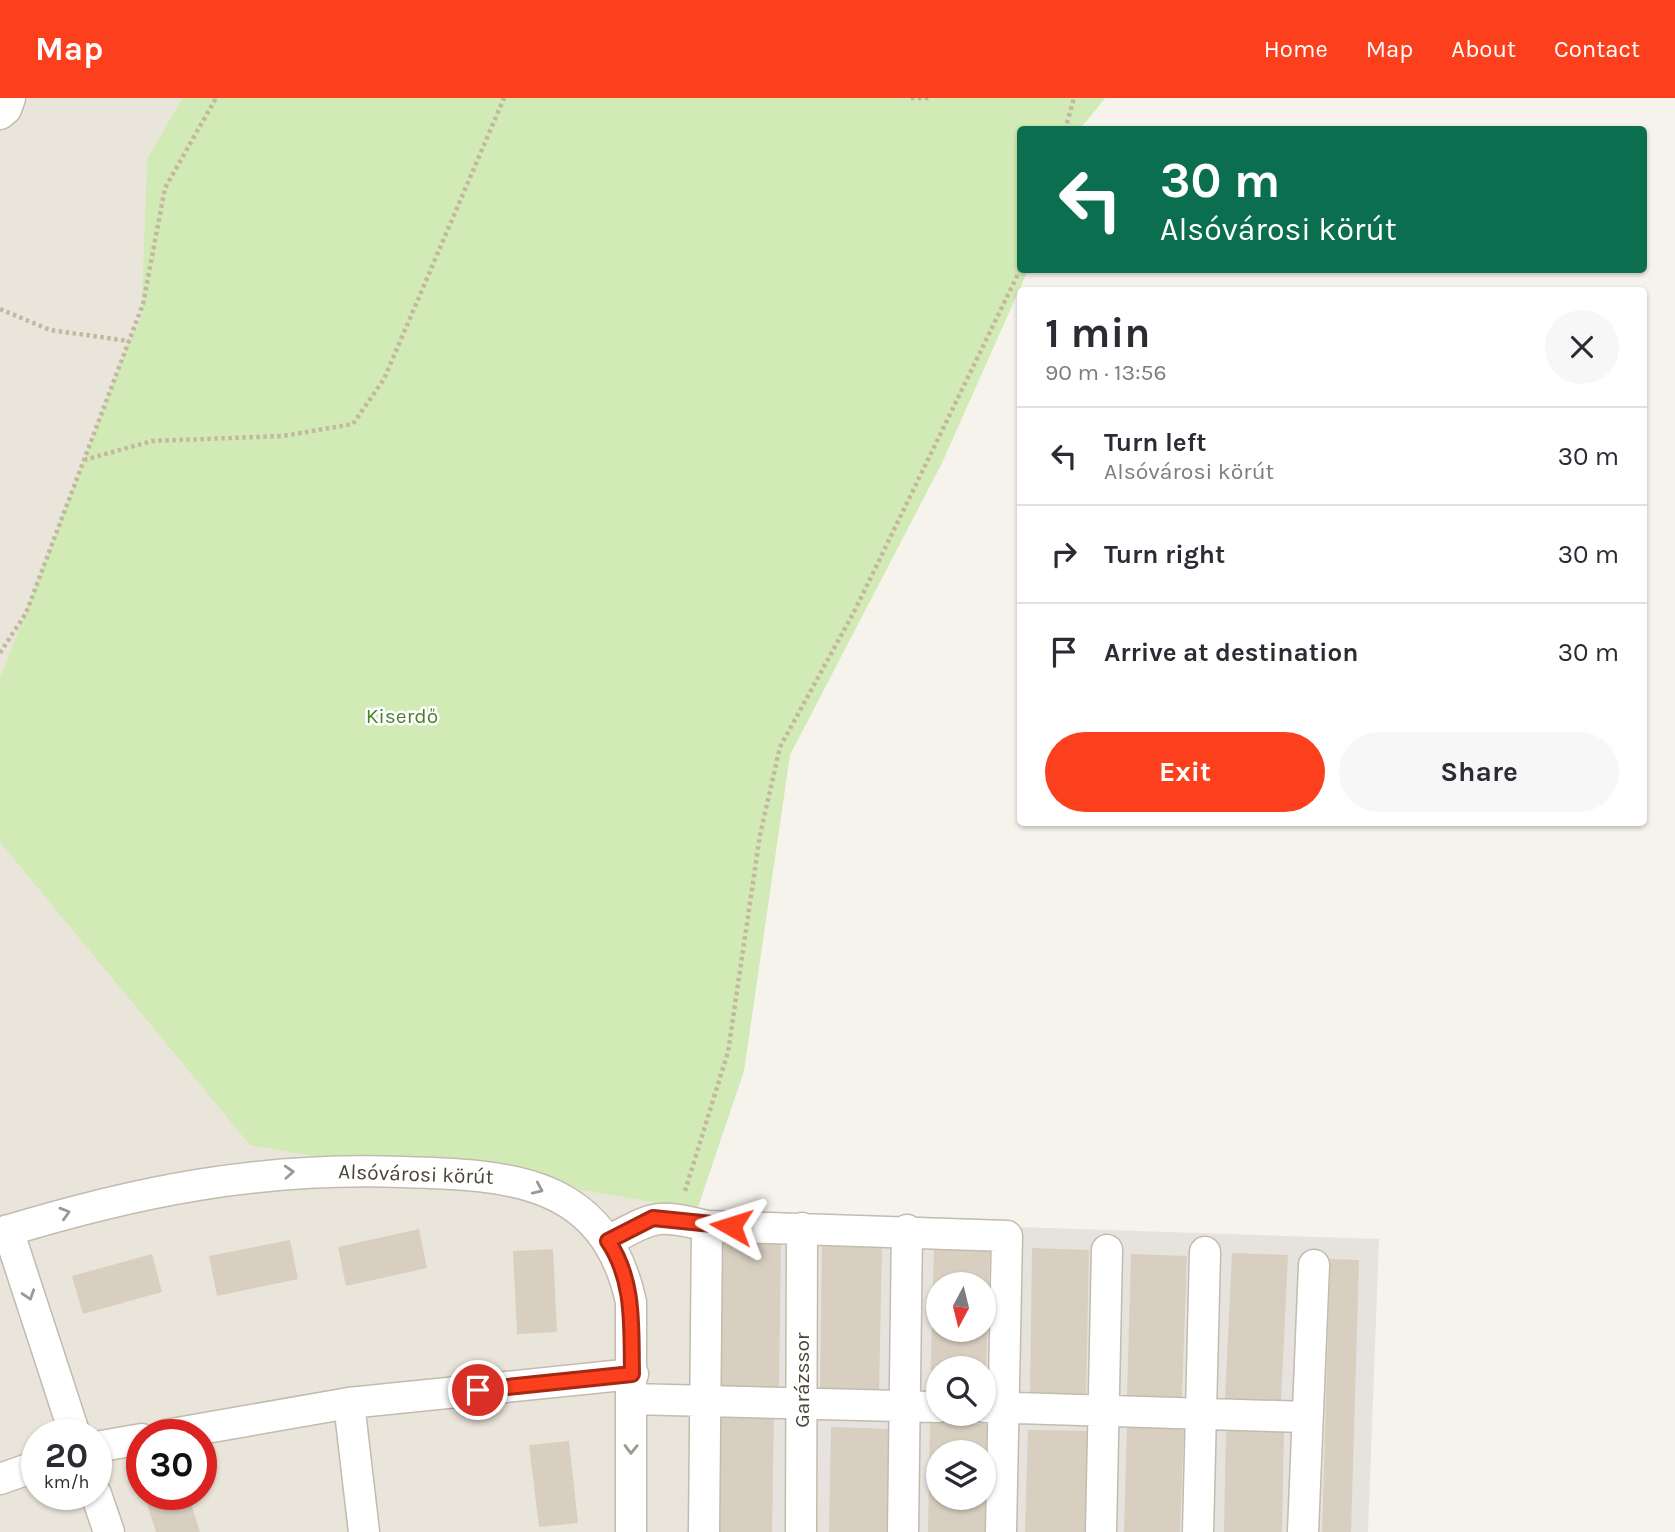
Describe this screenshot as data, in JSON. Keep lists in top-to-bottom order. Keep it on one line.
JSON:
{"streets":{"street":["Alsóvárosi körút","Garázssor"]},"parks":["Kiserdő"],"north":"bottom","page":{"header":"Map","nav":["Home","Map","About","Contact"],"turn":["30 m","Alsóvárosi körút"],"heading":["1 min","90 m · 13:56"],"list":[{"name":"Turn left","note":"Alsóvárosi körút","value":"30 m"},{"name":"Turn right","value":"30 m"},{"name":"Arrive at destination","value":"30 m"}],"buttons":["Exit","Share"],"speed":"20 km/h","limit":"30"}}
